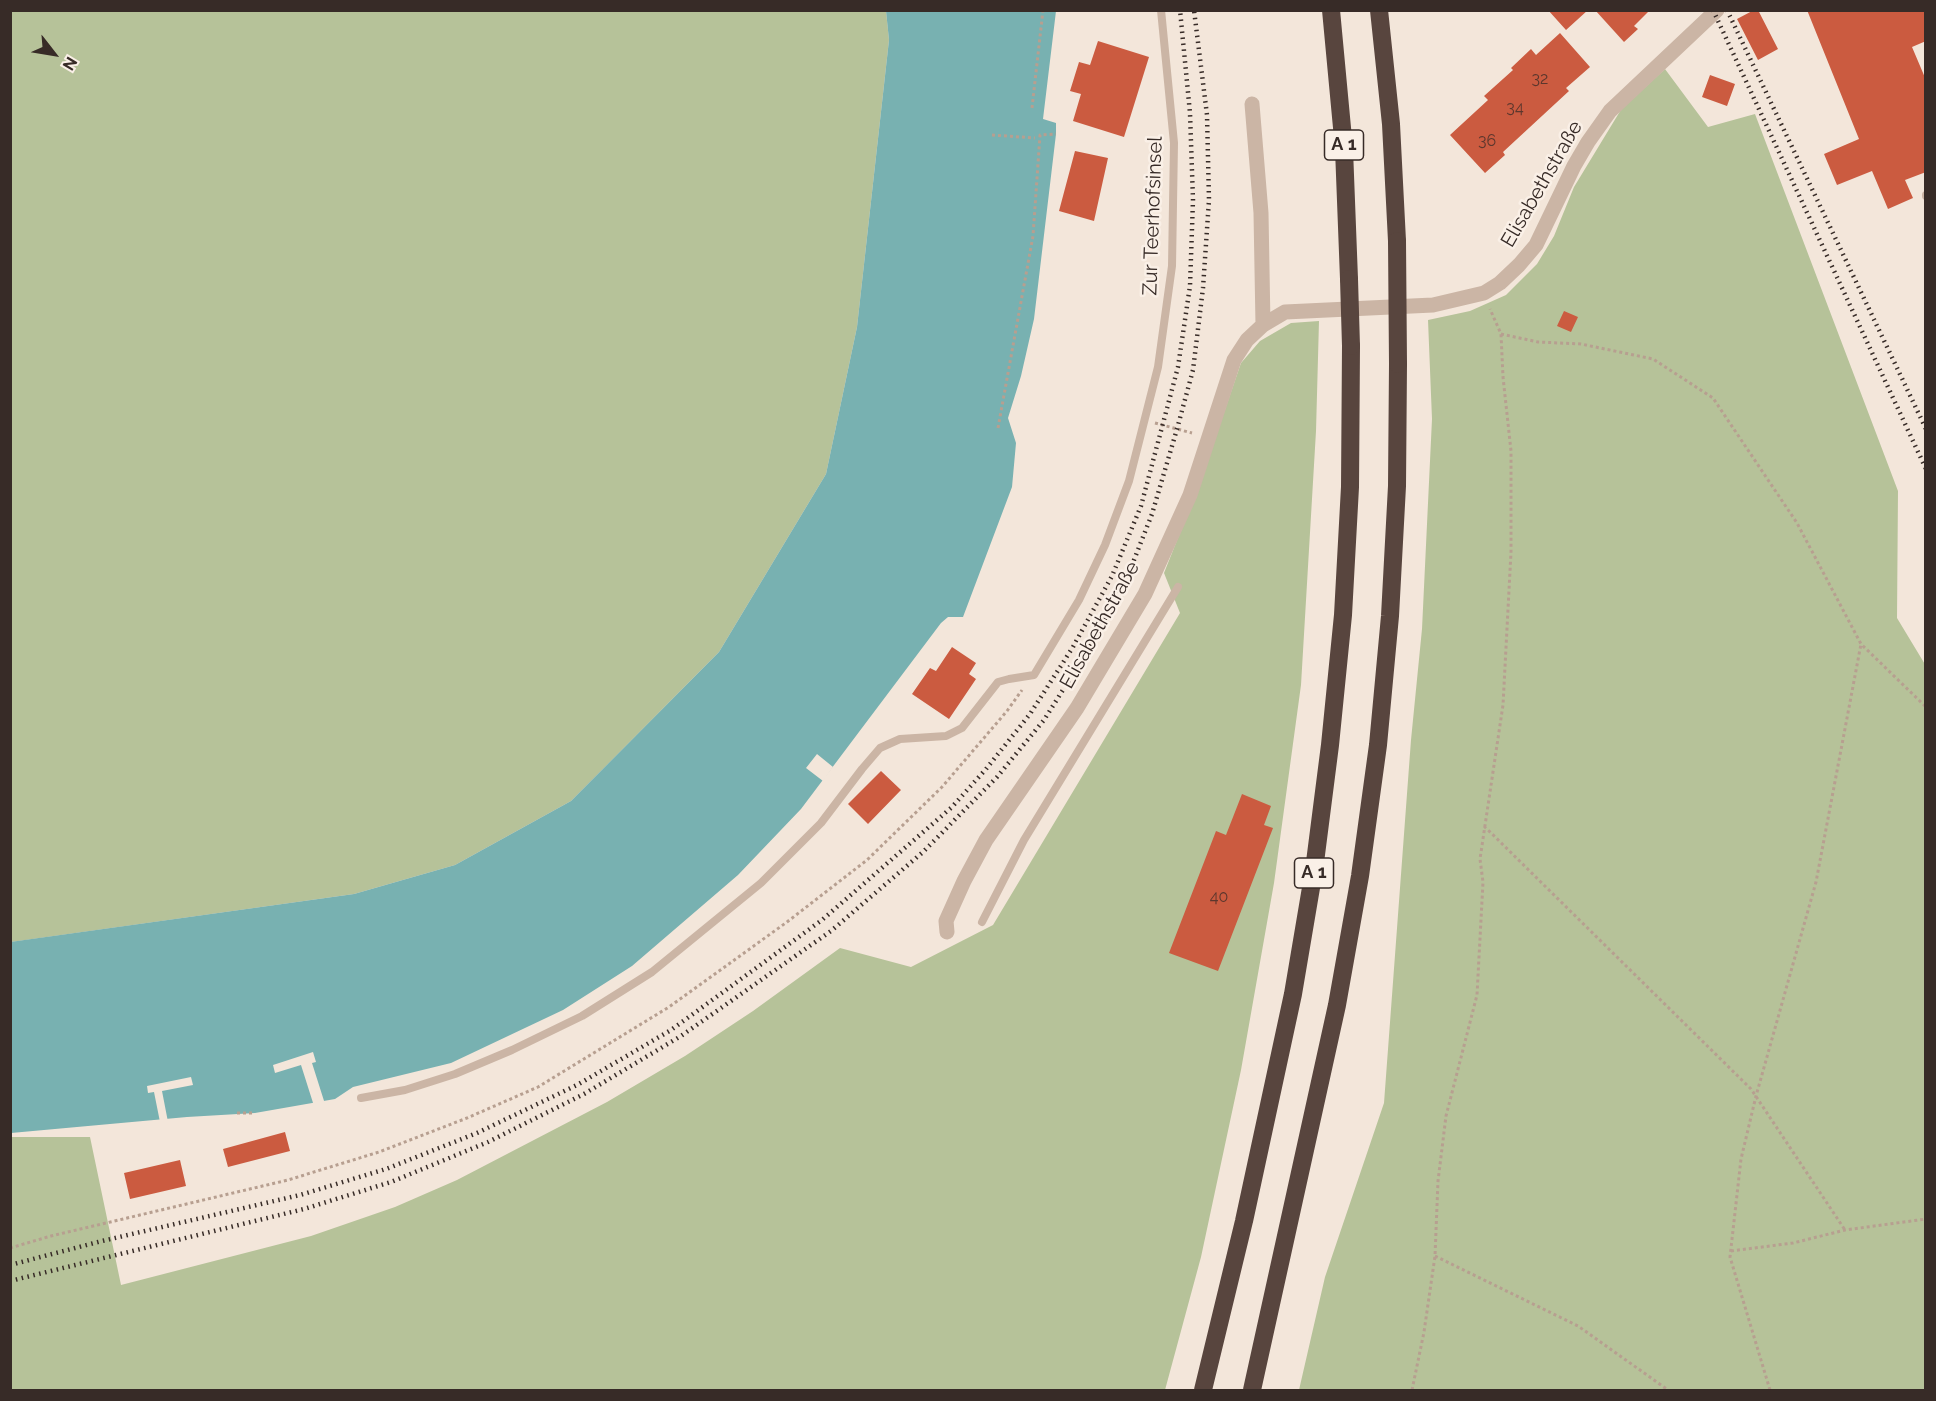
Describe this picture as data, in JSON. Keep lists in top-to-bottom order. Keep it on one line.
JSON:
{"streets":{"highway":["A 1"],"street":["Elisabethstraße"],"lane":["Zur Teerhofsinsel"]},"house_numbers":["32","34","36","40"],"north":"bottom right"}
